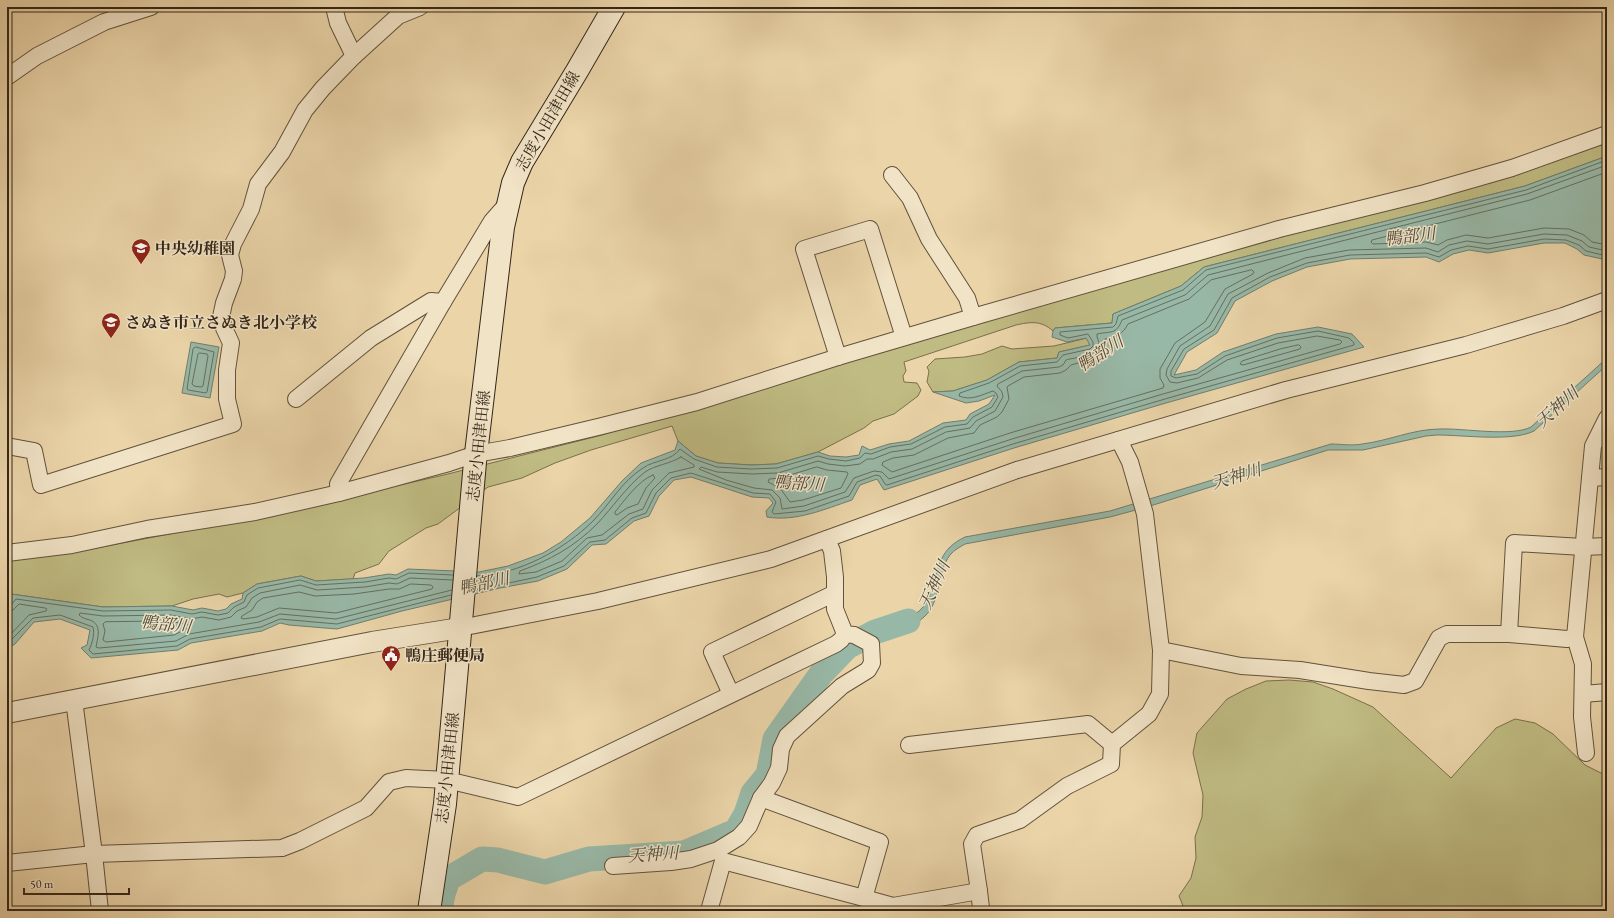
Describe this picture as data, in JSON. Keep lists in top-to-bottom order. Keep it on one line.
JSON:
{"streets":{"main road":["志度小田津田線"]},"water":["鴨部川","天神川"],"places":{"school or university":["中央幼稚園","さぬき市立さぬき北小学校"],"public building":["鴨庄郵便局"]},"scale_bar":"50 m"}
